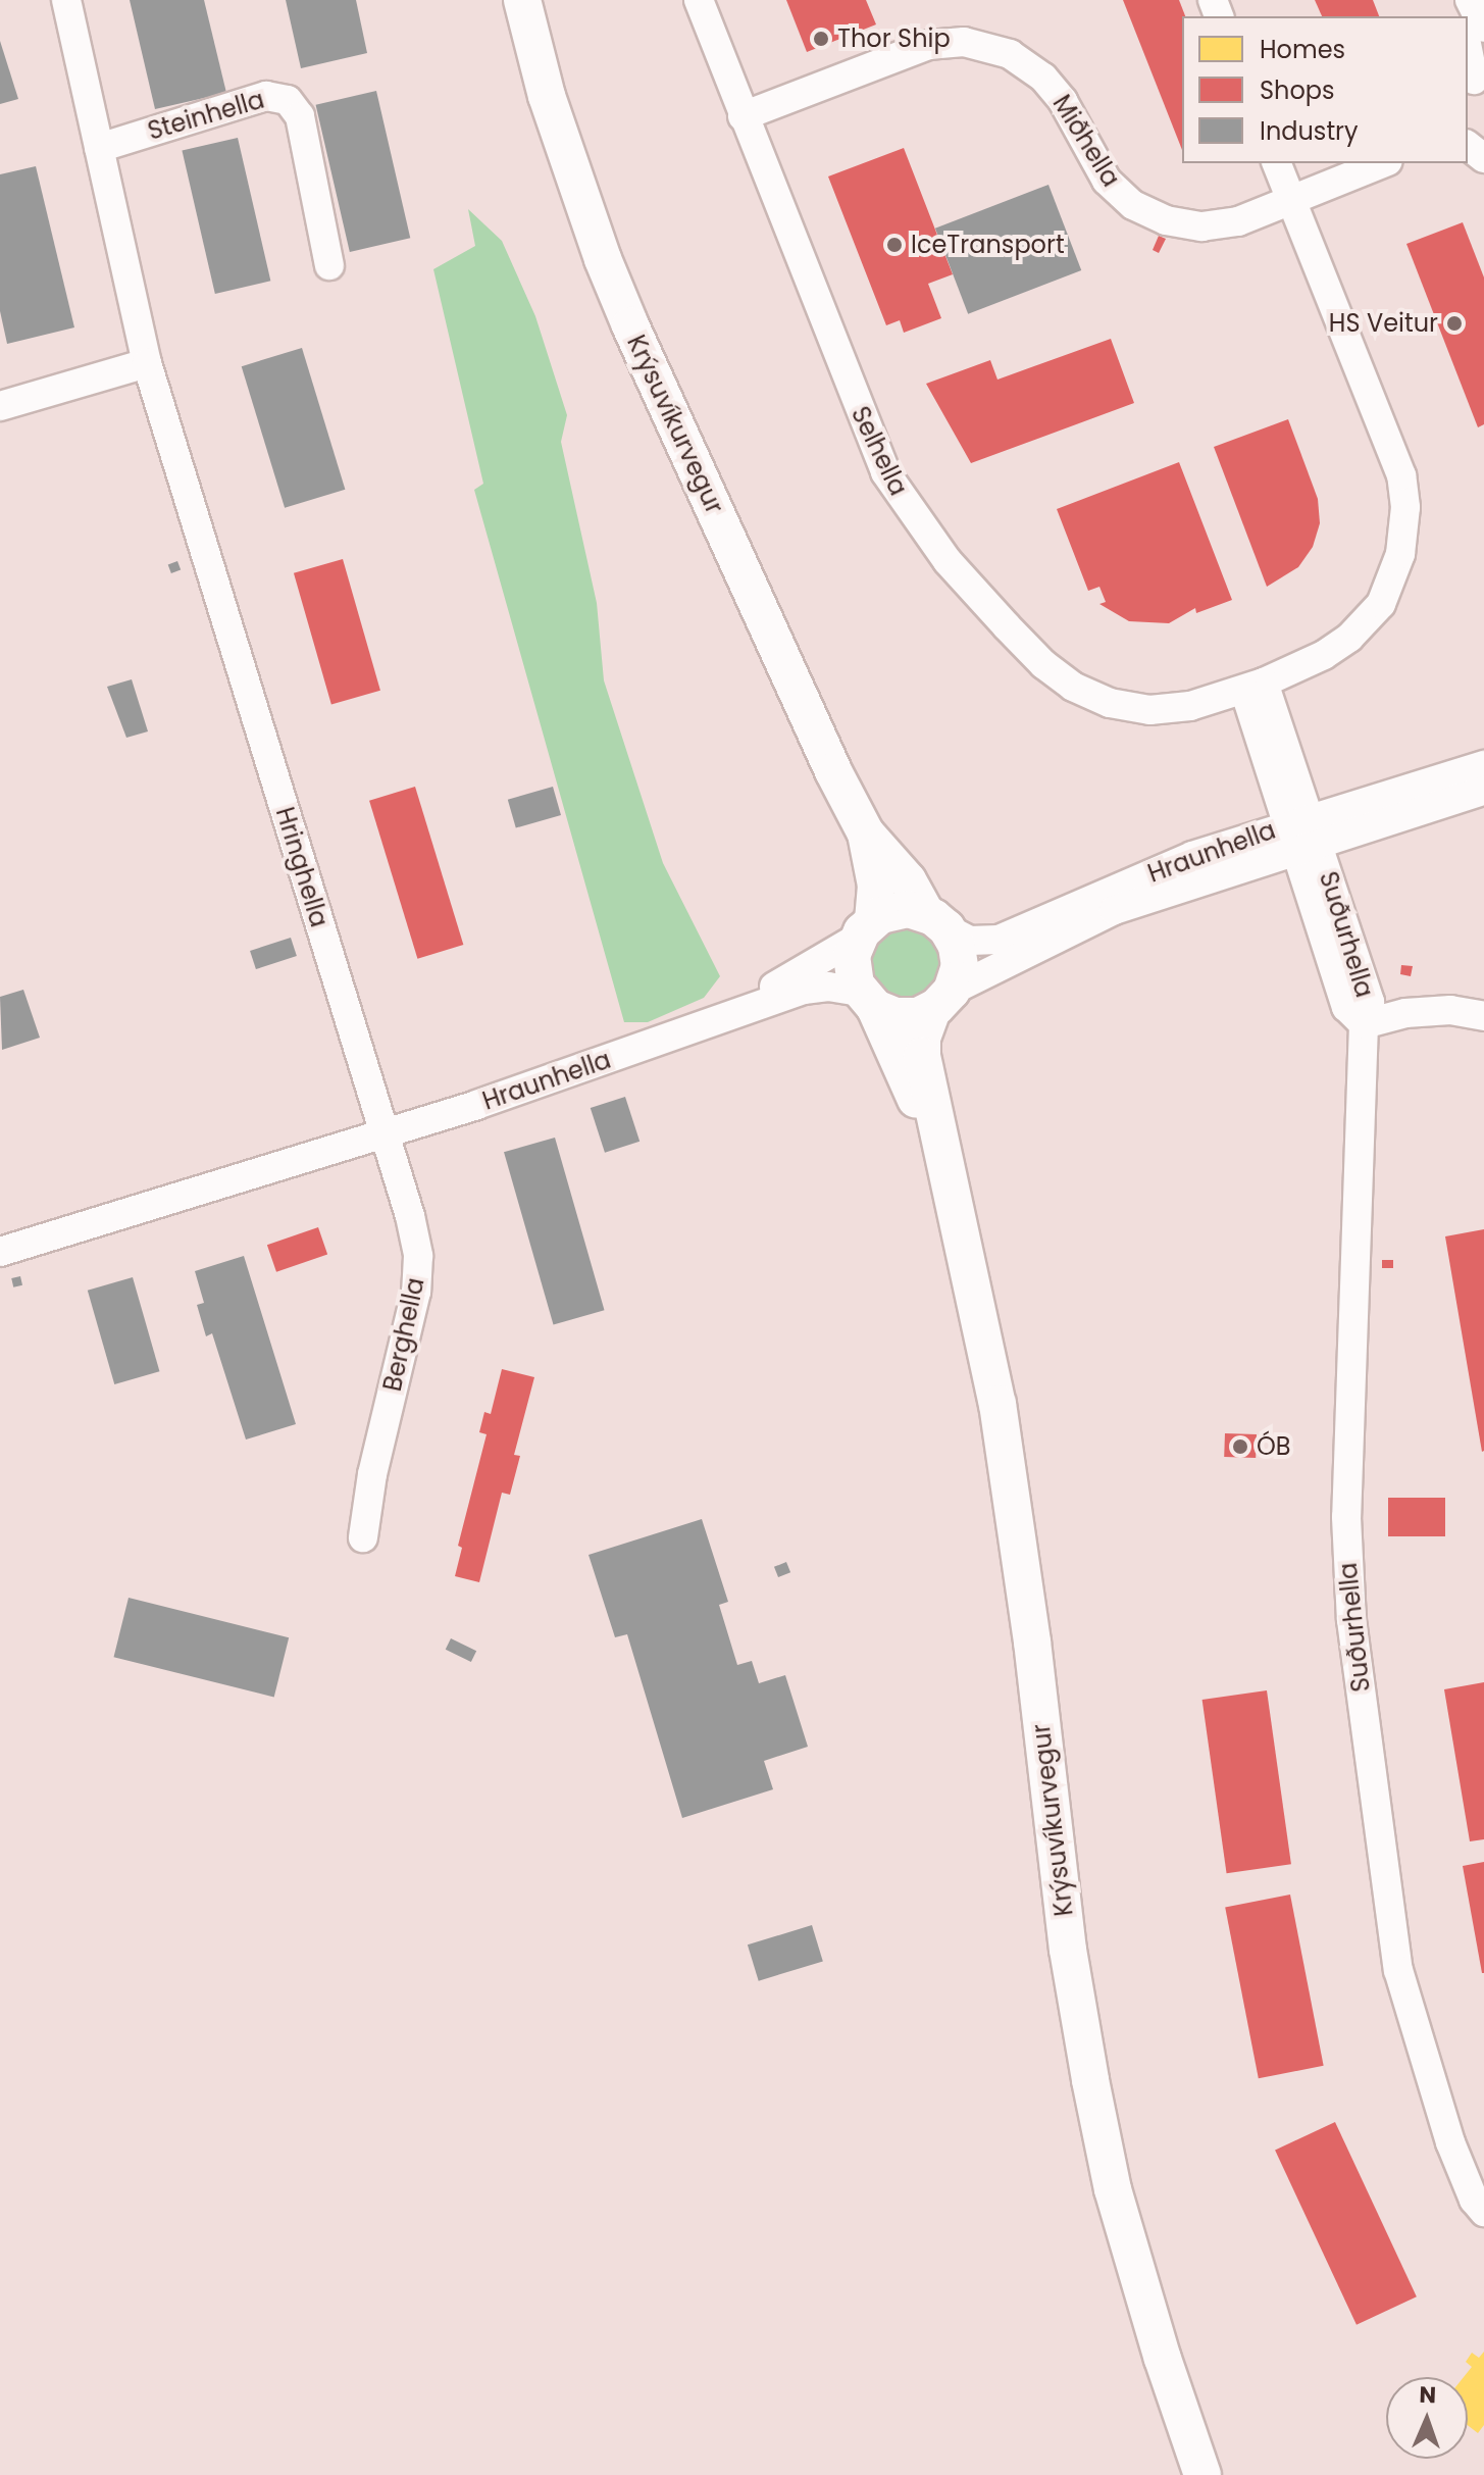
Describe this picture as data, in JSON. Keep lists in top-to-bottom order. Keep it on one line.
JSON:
{"streets":{"main road":["Krýsuvíkurvegur"],"street":["Steinhella","Miðhella","Selhella","Hraunhella","Hringhella","Suðurhella","Berghella"]},"crossings":[["Miðhella","Selhella"],["Krýsuvíkurvegur","Hraunhella"],["Hraunhella","Hringhella"],["Hraunhella","Suðurhella"],["Hraunhella","Berghella"],["Hringhella","Berghella"]],"places":["Thor Ship","IceTransport","HS Veitur","ÓB"],"legend":["Homes","Shops","Industry"],"north":"top"}
